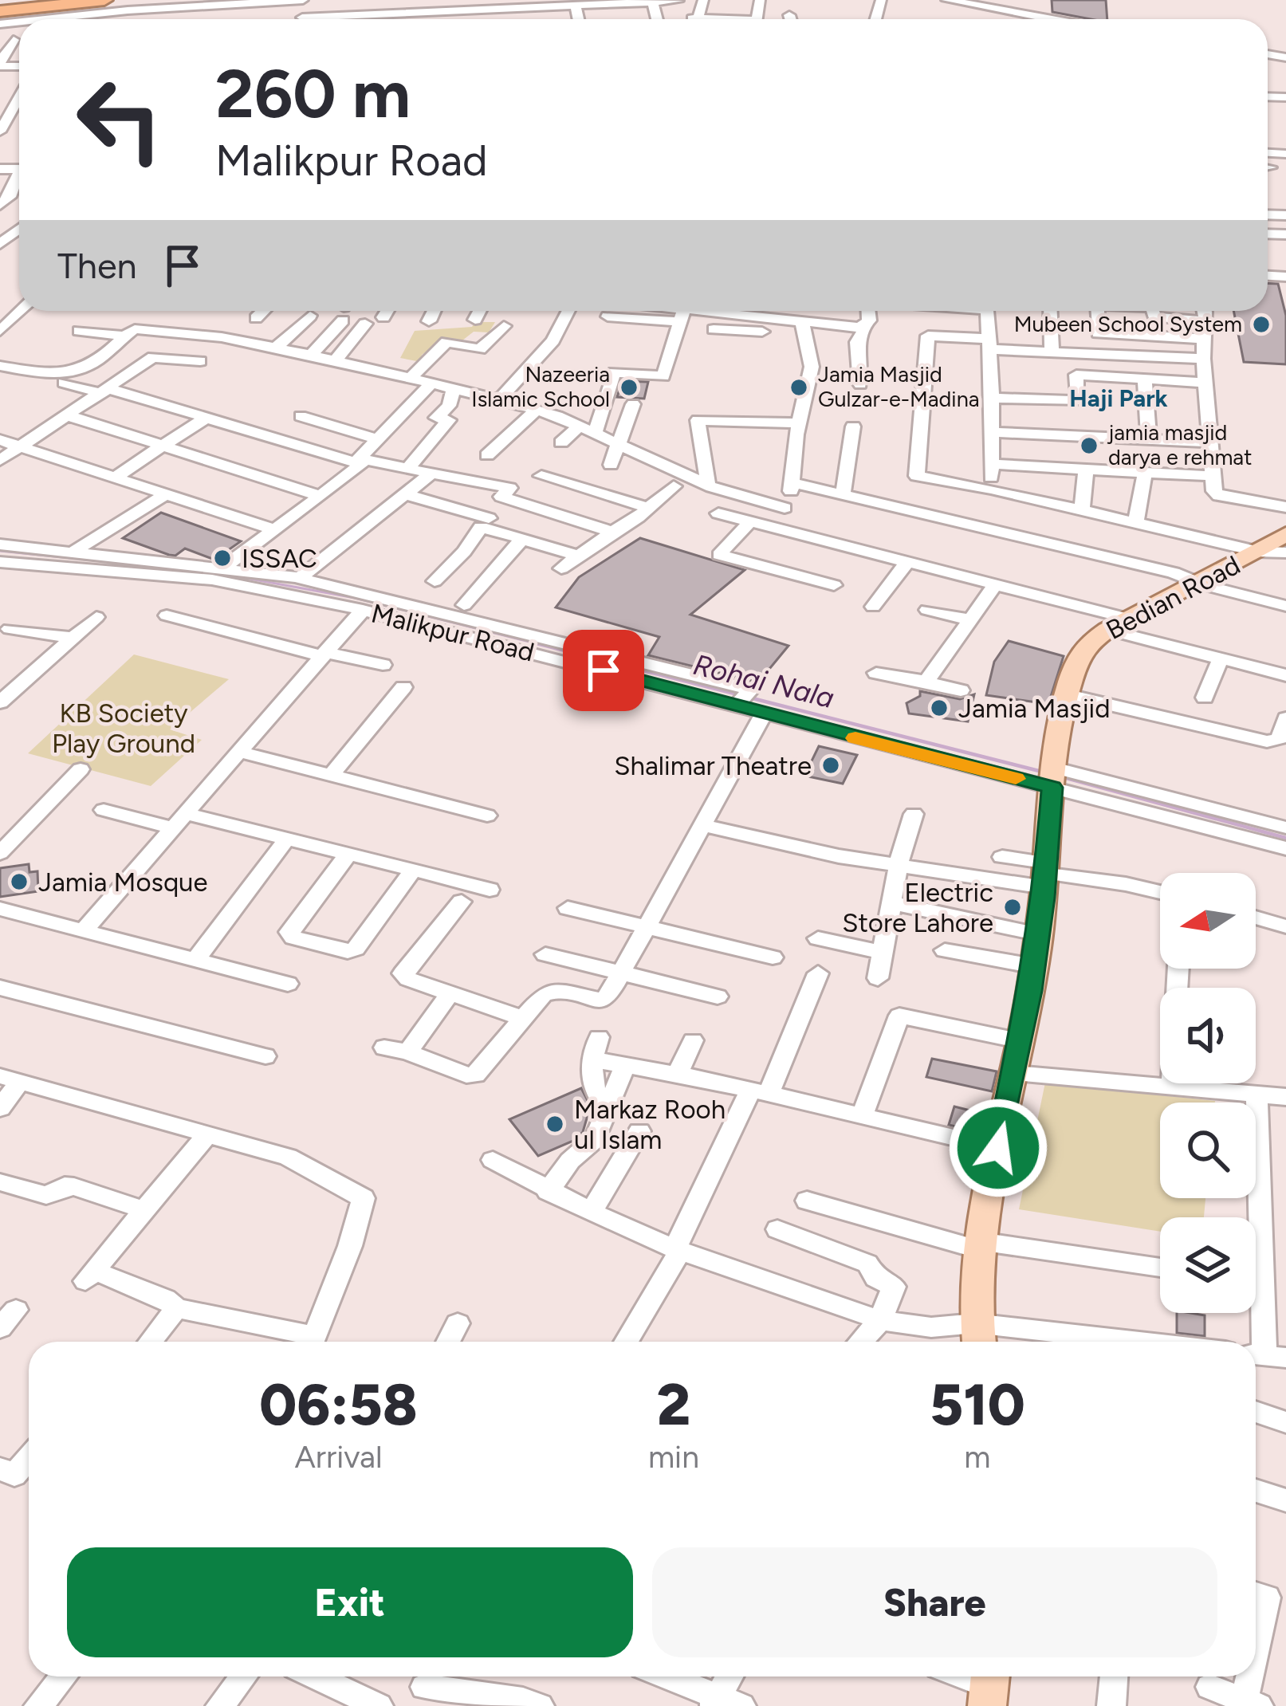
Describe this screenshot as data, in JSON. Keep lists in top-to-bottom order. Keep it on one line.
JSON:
{"streets":{"main road":["Bedian Road"],"street":["Malikpur Road"]},"crossings":[["Bedian Road","Malikpur Road"]],"districts":["Haji Park"],"water":["Rohai Nala"],"parks":["KB Society Play Ground"],"places":["Mubeen School System","Nazeeria Islamic School","Jamia Masjid Gulzar-e-Madina","jamia masjid darya e rehmat","ISSAC","Jamia Masjid","Shalimar Theatre","Jamia Mosque","Electric Store Lahore","Markaz Rooh ul Islam"],"north":"left","page":{"turn":["260 m","Malikpur Road"],"then":"Then","eta":["06:58","Arrival","2","min","510","m"],"buttons":["Exit","Share"]}}
